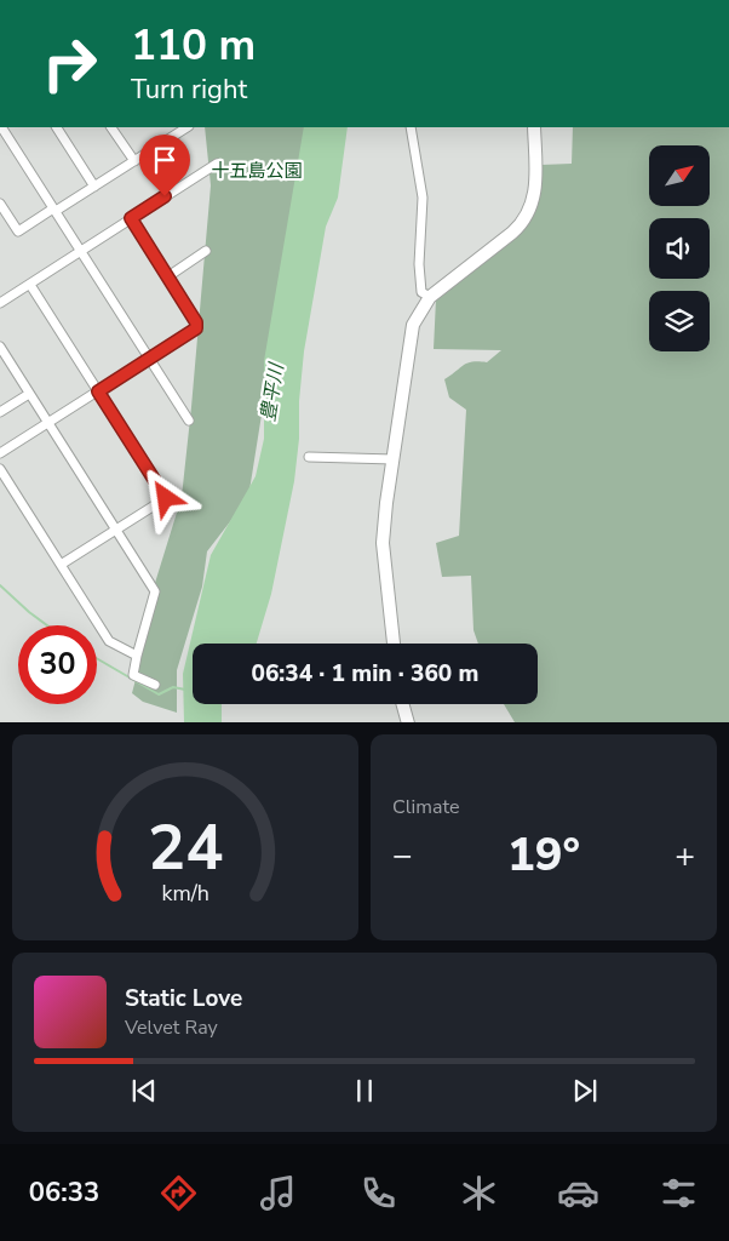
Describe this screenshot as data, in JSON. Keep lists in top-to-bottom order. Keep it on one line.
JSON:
{"water":["豊平川"],"parks":["十五島公園"],"north":"top right","page":{"turn":["110 m","Turn right"],"limit":"30","trip":"06:34 · 1 min · 360 m","tile":"Climate","heat":["−","19°","+"],"song":["Static Love","Velvet Ray"],"tabs":"06:33","gauge":["24","km/h"]}}
